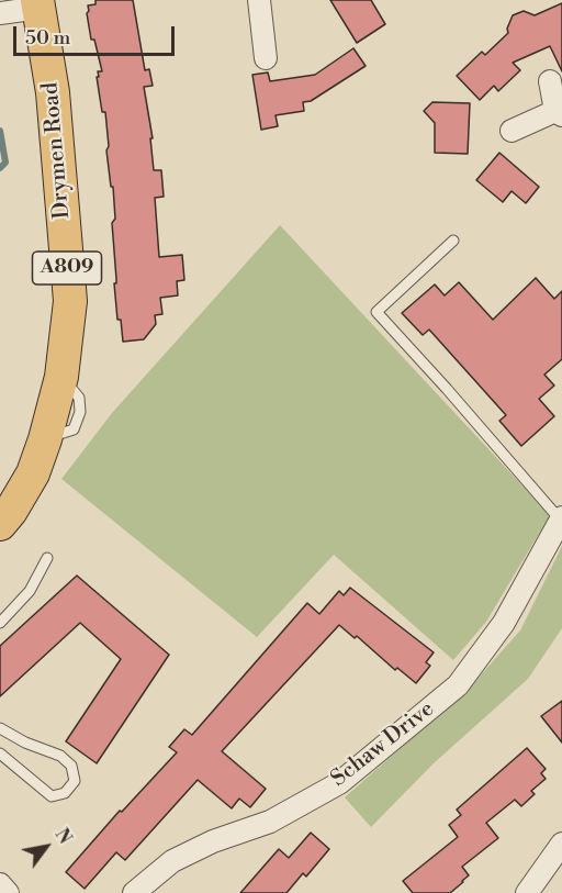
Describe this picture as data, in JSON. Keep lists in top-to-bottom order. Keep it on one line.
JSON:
{"streets":{"main road":["Drymen Road","A809"],"street":["Schaw Drive"]},"scale_bar":"50 m","north":"top right"}
